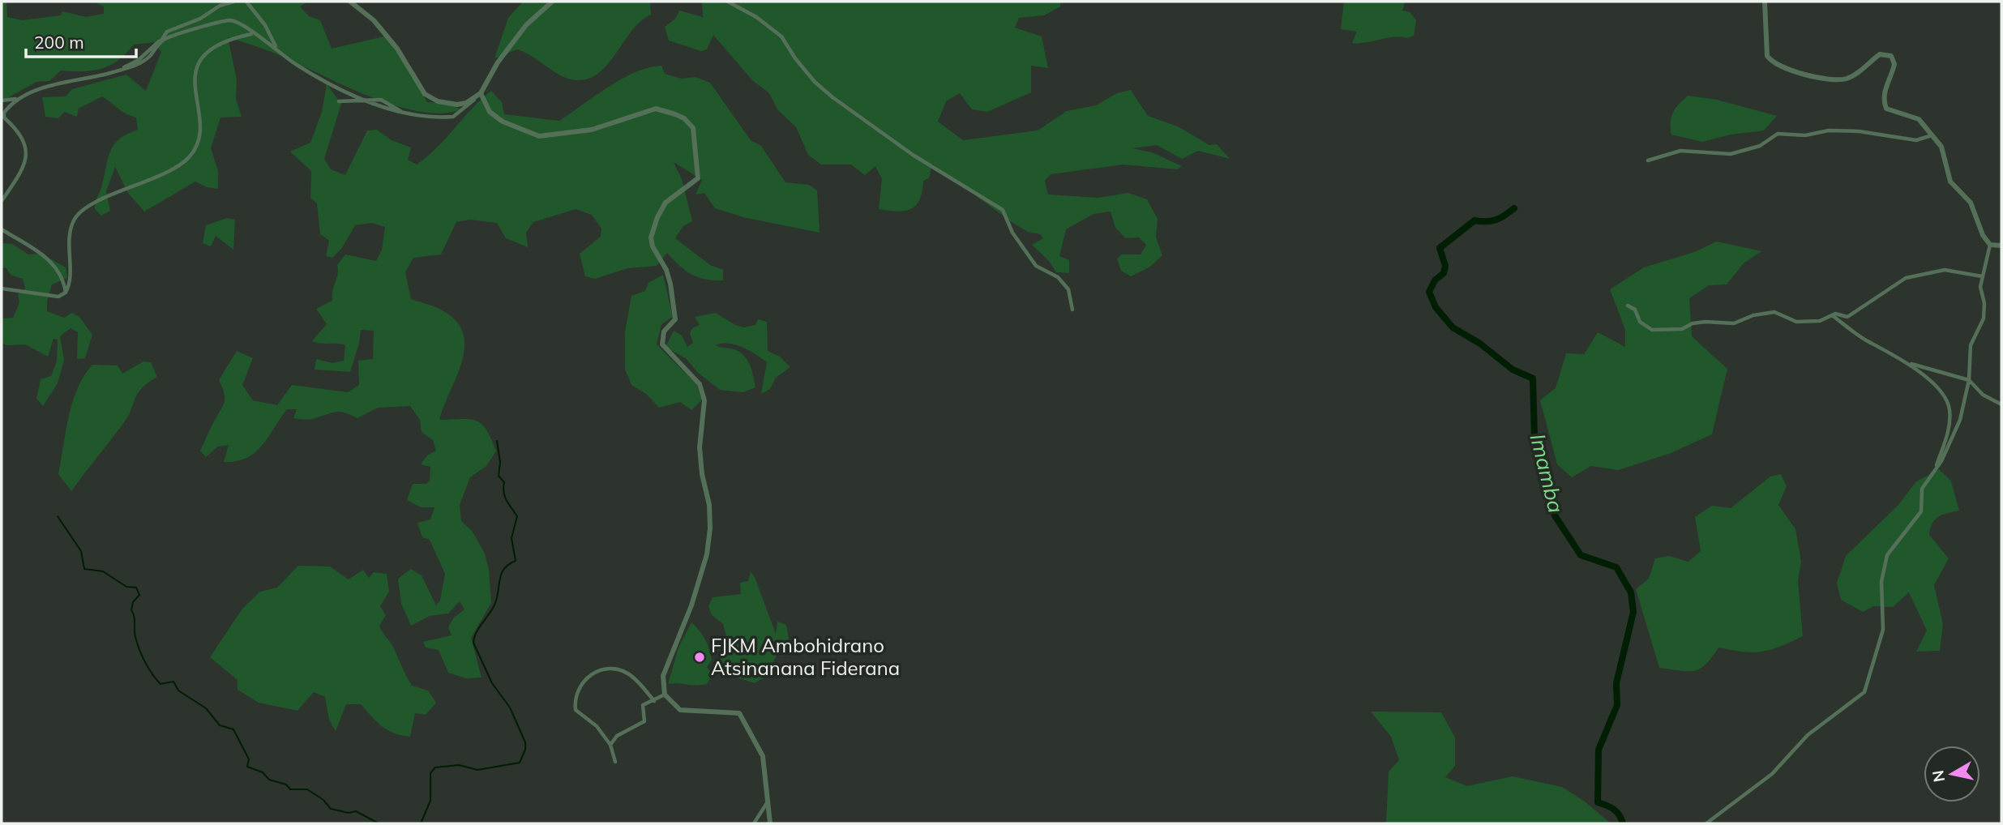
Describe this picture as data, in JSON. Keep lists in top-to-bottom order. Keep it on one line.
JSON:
{"water":["Imamba"],"places":["FJKM Ambohidrano Atsinanana Fiderana"],"scale_bar":"200 m","north":"left"}
